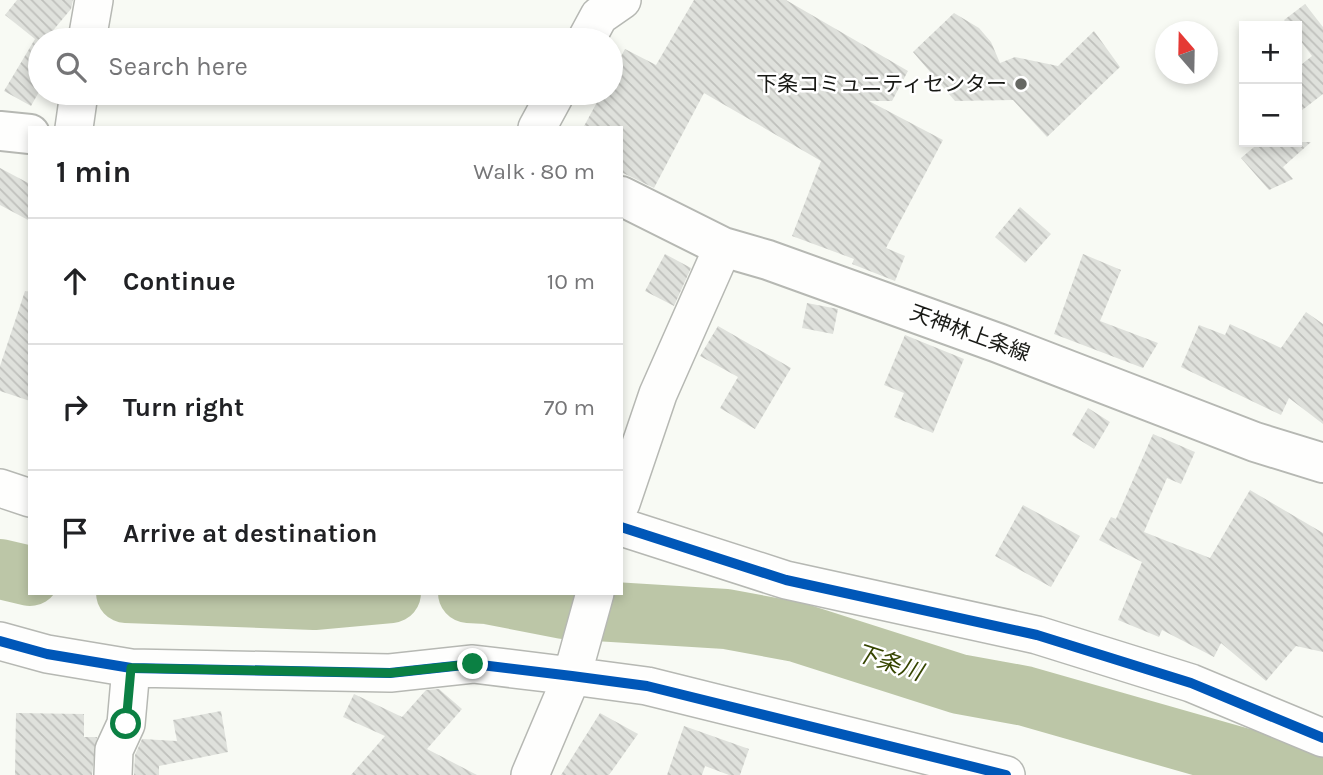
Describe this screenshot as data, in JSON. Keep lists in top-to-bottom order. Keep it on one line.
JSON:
{"streets":{"main road":["天神林上条線"]},"water":["下条川"],"places":["下条コミュニティセンター"],"north":"top","page":{"map_buttons":["+","−"],"search":"Search here","heading":["1 min","Walk · 80 m"],"list":[["Continue","10 m"],["Turn right","70 m"],"Arrive at destination"]}}
